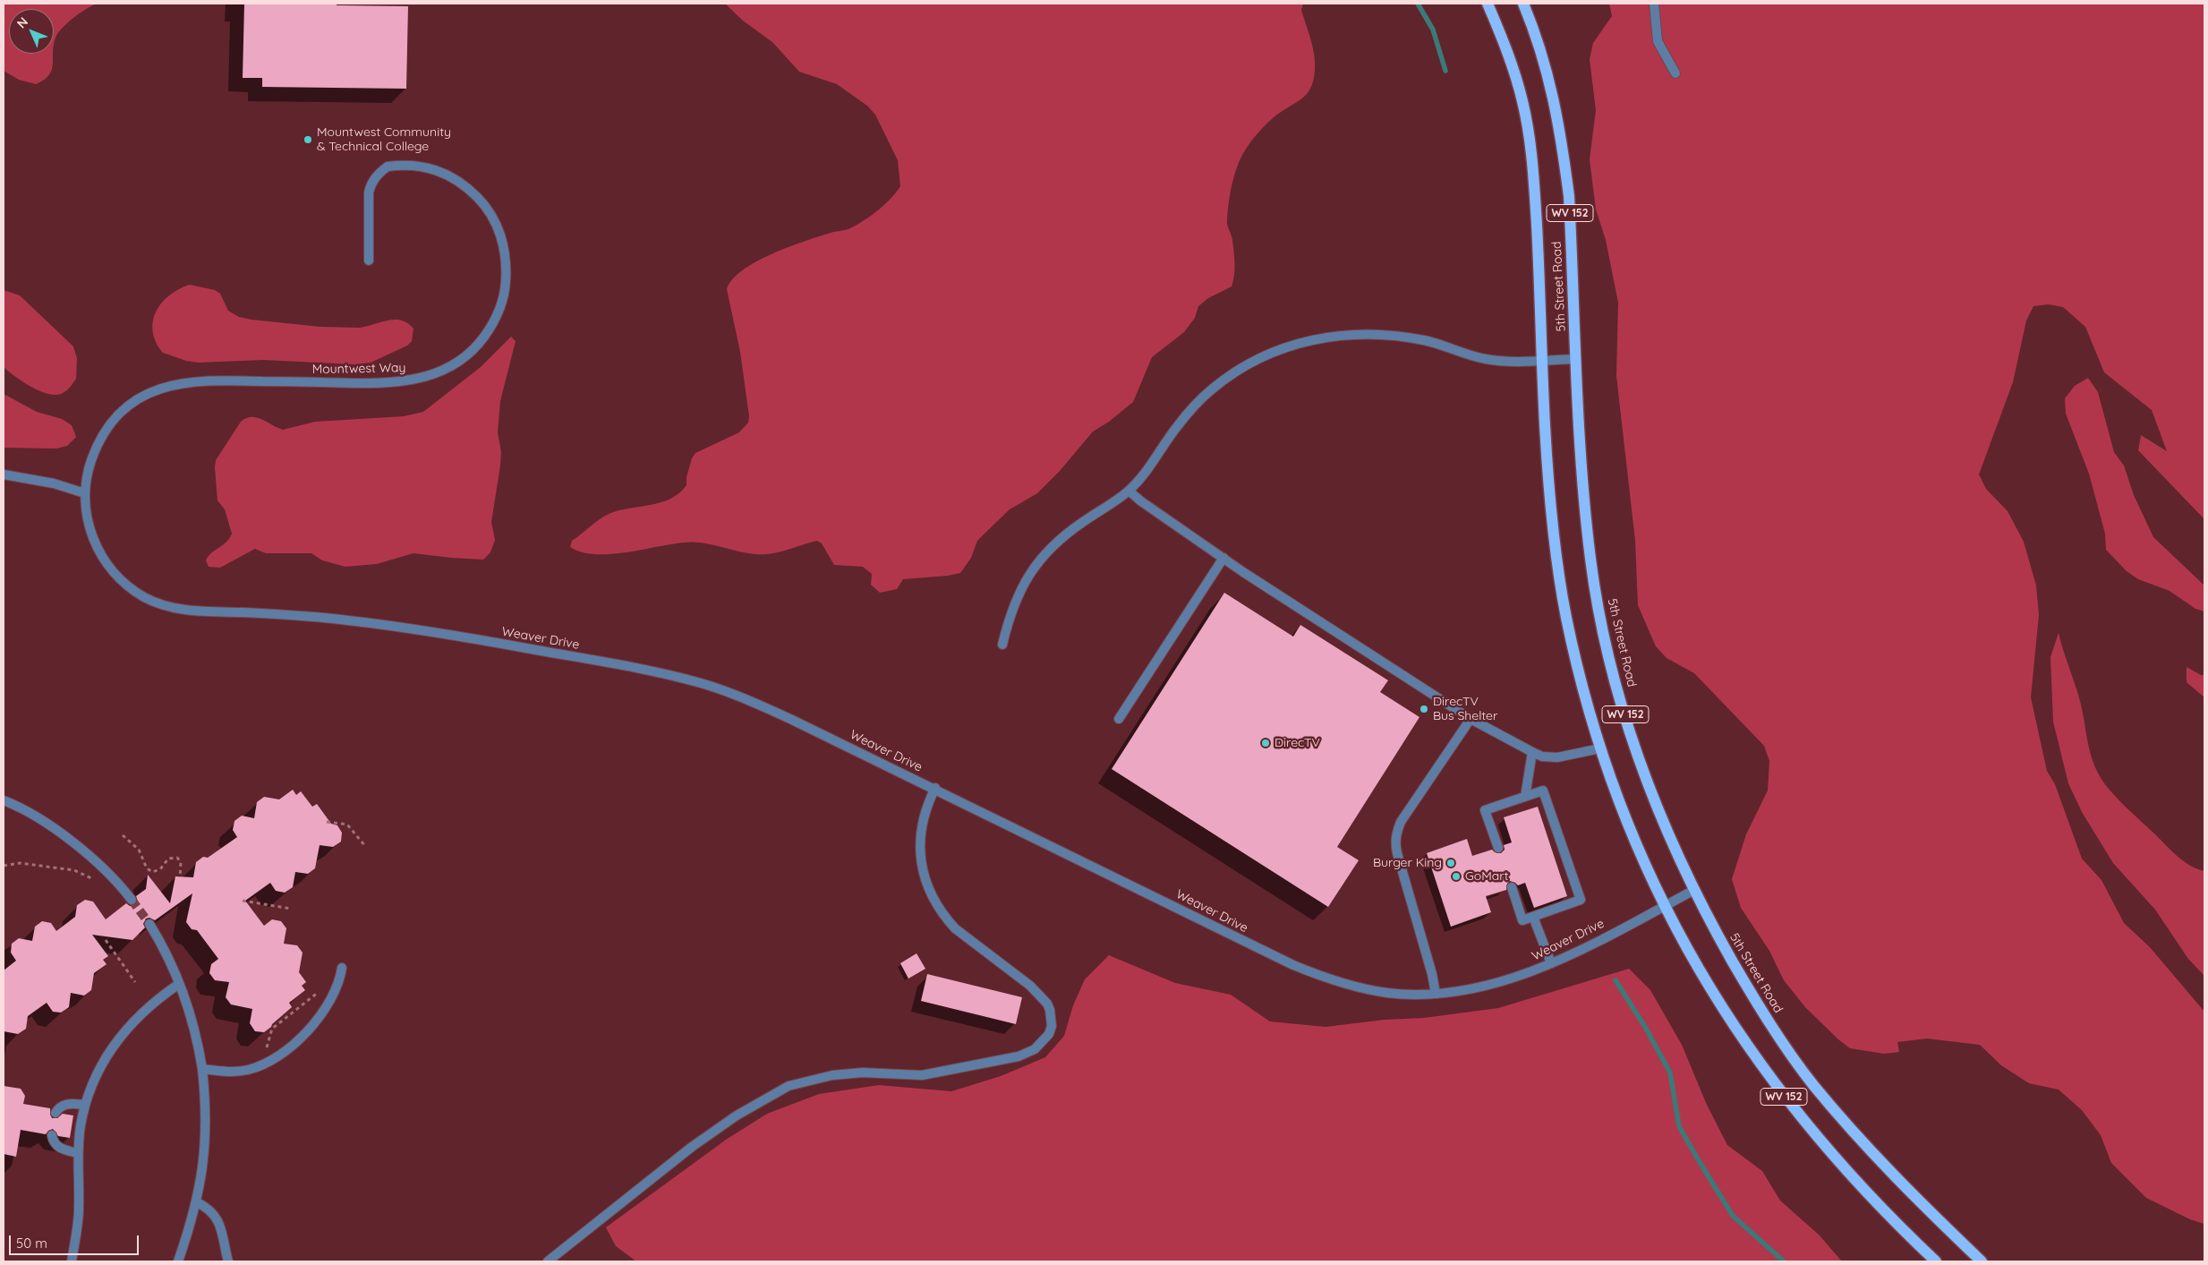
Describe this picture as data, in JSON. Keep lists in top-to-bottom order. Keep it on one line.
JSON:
{"streets":{"main road":["WV 152","5th Street Road"],"street":["Mountwest Way","Weaver Drive"]},"crossings":[["5th Street Road","Weaver Drive"],["Mountwest Way","Weaver Drive"]],"places":["Mountwest Community & Technical College","DirecTV Bus Shelter","DirecTV","Burger King","GoMart"],"scale_bar":"50 m","north":"top left"}
